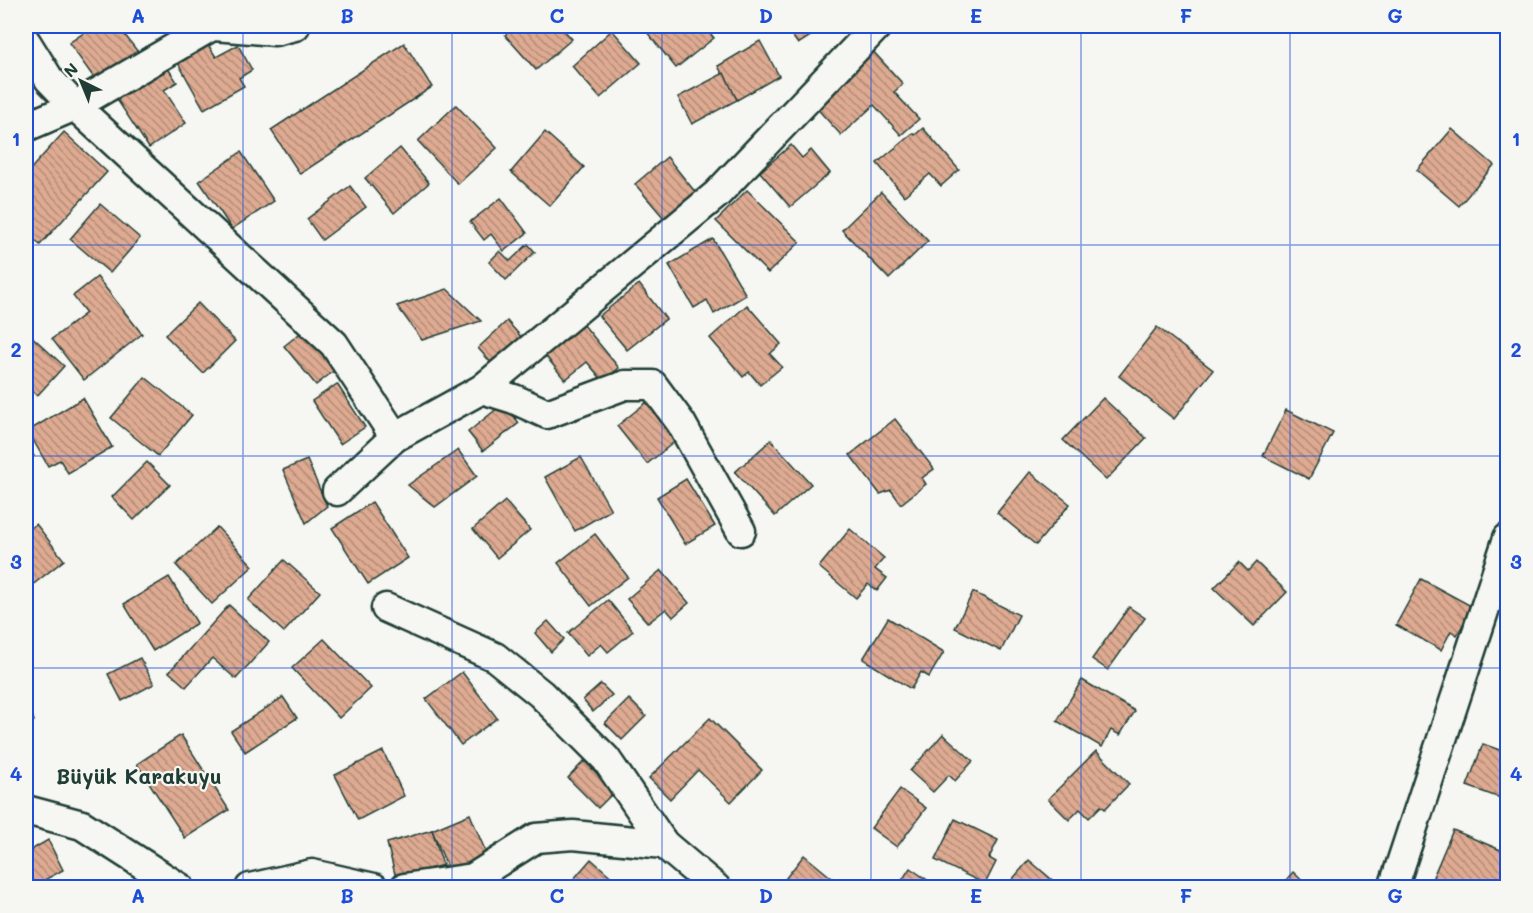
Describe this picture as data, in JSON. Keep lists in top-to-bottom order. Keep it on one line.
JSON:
{"districts":["Büyük Karakuyu"],"north":"top left","grid":{"columns":["A","B","C","D","E","F","G"],"rows":["1","2","3","4"]}}
